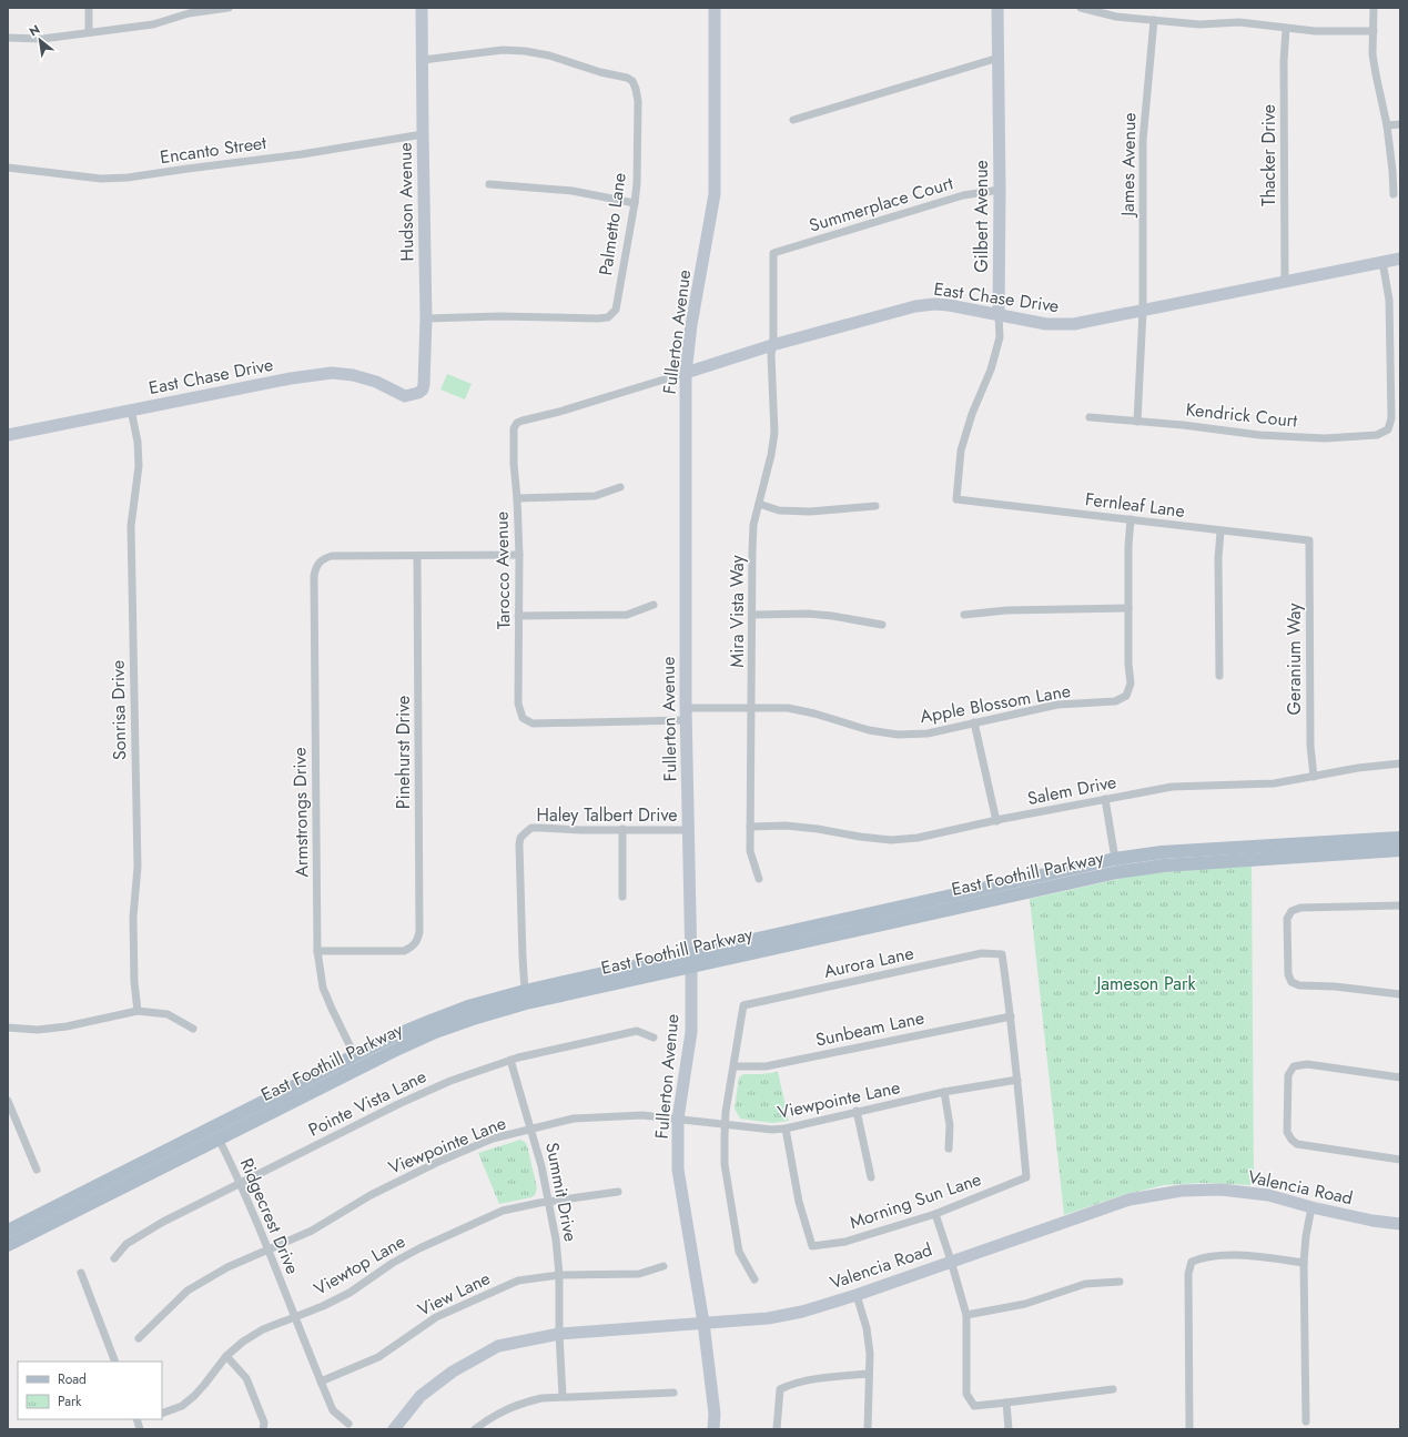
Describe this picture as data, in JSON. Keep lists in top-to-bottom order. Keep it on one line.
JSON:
{"streets":{"main road":["East Foothill Parkway"],"street":["Encanto Street","Thacker Drive","James Avenue","Hudson Avenue","Summerplace Court","Gilbert Avenue","Palmetto Lane","East Chase Drive","Fullerton Avenue","Kendrick Court","Fernleaf Lane","Tarocco Avenue","Mira Vista Way","Geranium Way","Apple Blossom Lane","Sonrisa Drive","Pinehurst Drive","Salem Drive","Armstrongs Drive","Haley Talbert Drive","Aurora Lane","Sunbeam Lane","Viewpointe Lane","Pointe Vista Lane","Valencia Road","Summit Drive","Morning Sun Lane","Ridgecrest Drive","Viewtop Lane","View Lane"]},"crossings":[["Encanto Street","Hudson Avenue"],["Thacker Drive","East Chase Drive"],["James Avenue","East Chase Drive"],["James Avenue","Kendrick Court"],["Hudson Avenue","Palmetto Lane"],["Hudson Avenue","East Chase Drive"],["Summerplace Court","Gilbert Avenue"],["Summerplace Court","Mira Vista Way"],["Gilbert Avenue","East Chase Drive"],["Gilbert Avenue","Fernleaf Lane"],["East Chase Drive","Fullerton Avenue"],["East Chase Drive","Kendrick Court"],["East Chase Drive","Tarocco Avenue"],["East Chase Drive","Mira Vista Way"],["East Chase Drive","Sonrisa Drive"],["Fullerton Avenue","Tarocco Avenue"],["Fullerton Avenue","Apple Blossom Lane"],["Fullerton Avenue","Haley Talbert Drive"],["Fullerton Avenue","East Foothill Parkway"],["Fullerton Avenue","Viewpointe Lane"],["Fullerton Avenue","Valencia Road"],["Fernleaf Lane","Geranium Way"],["Mira Vista Way","Apple Blossom Lane"],["Mira Vista Way","Salem Drive"],["Geranium Way","Salem Drive"],["Pinehurst Drive","Armstrongs Drive"],["Armstrongs Drive","East Foothill Parkway"],["Haley Talbert Drive","East Foothill Parkway"],["East Foothill Parkway","Ridgecrest Drive"],["Aurora Lane","Sunbeam Lane"],["Viewpointe Lane","Summit Drive"],["Viewpointe Lane","Morning Sun Lane"],["Viewpointe Lane","Ridgecrest Drive"],["Pointe Vista Lane","Summit Drive"],["Pointe Vista Lane","Ridgecrest Drive"],["Valencia Road","Summit Drive"],["Summit Drive","Viewtop Lane"],["Summit Drive","View Lane"],["Ridgecrest Drive","Viewtop Lane"],["Ridgecrest Drive","View Lane"]],"parks":["Jameson Park"],"legend":["Road","Park"],"north":"top left"}
